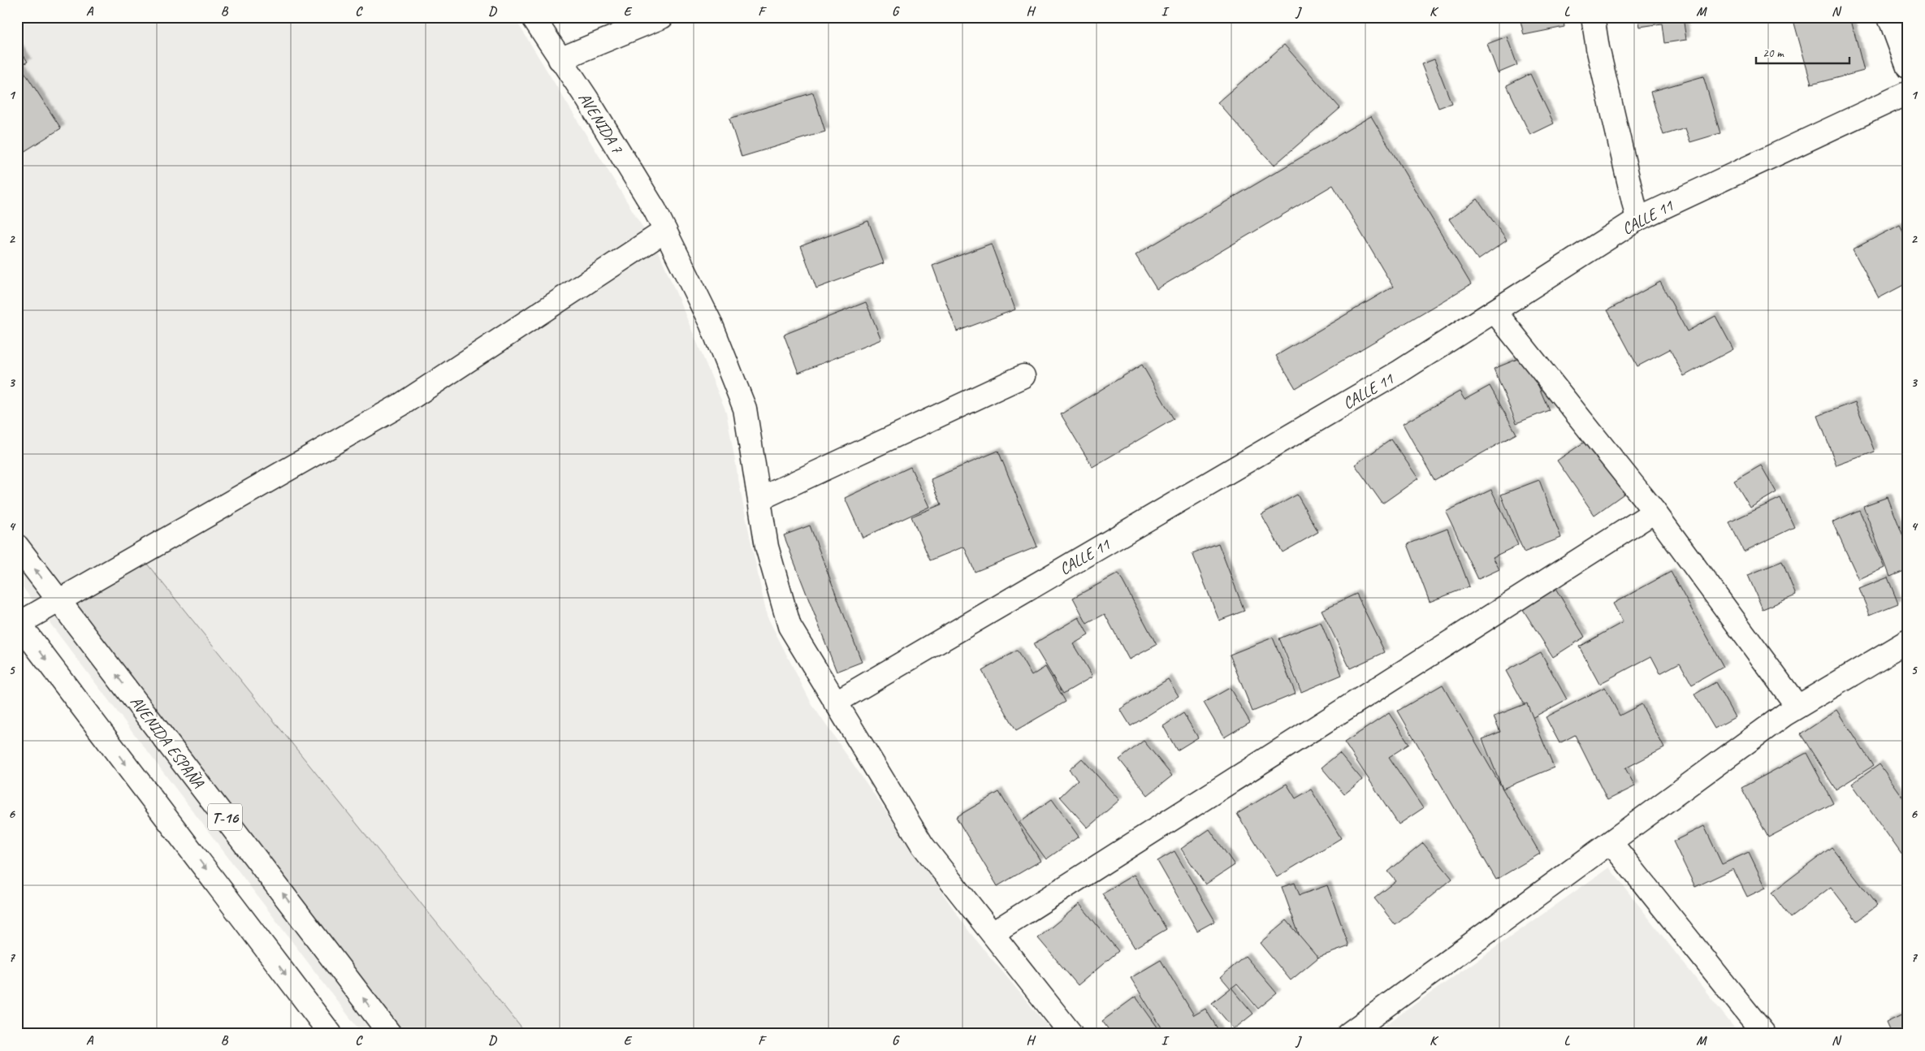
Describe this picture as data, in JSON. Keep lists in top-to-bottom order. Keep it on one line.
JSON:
{"streets":{"main road":["AVENIDA 7","CALLE 11","AVENIDA ESPAÑA","T-16"]},"crossings":[["AVENIDA 7","CALLE 11"]],"scale_bar":"20 m","grid":{"columns":["A","B","C","D","E","F","G","H","I","J","K","L","M","N"],"rows":["1","2","3","4","5","6","7"]}}
